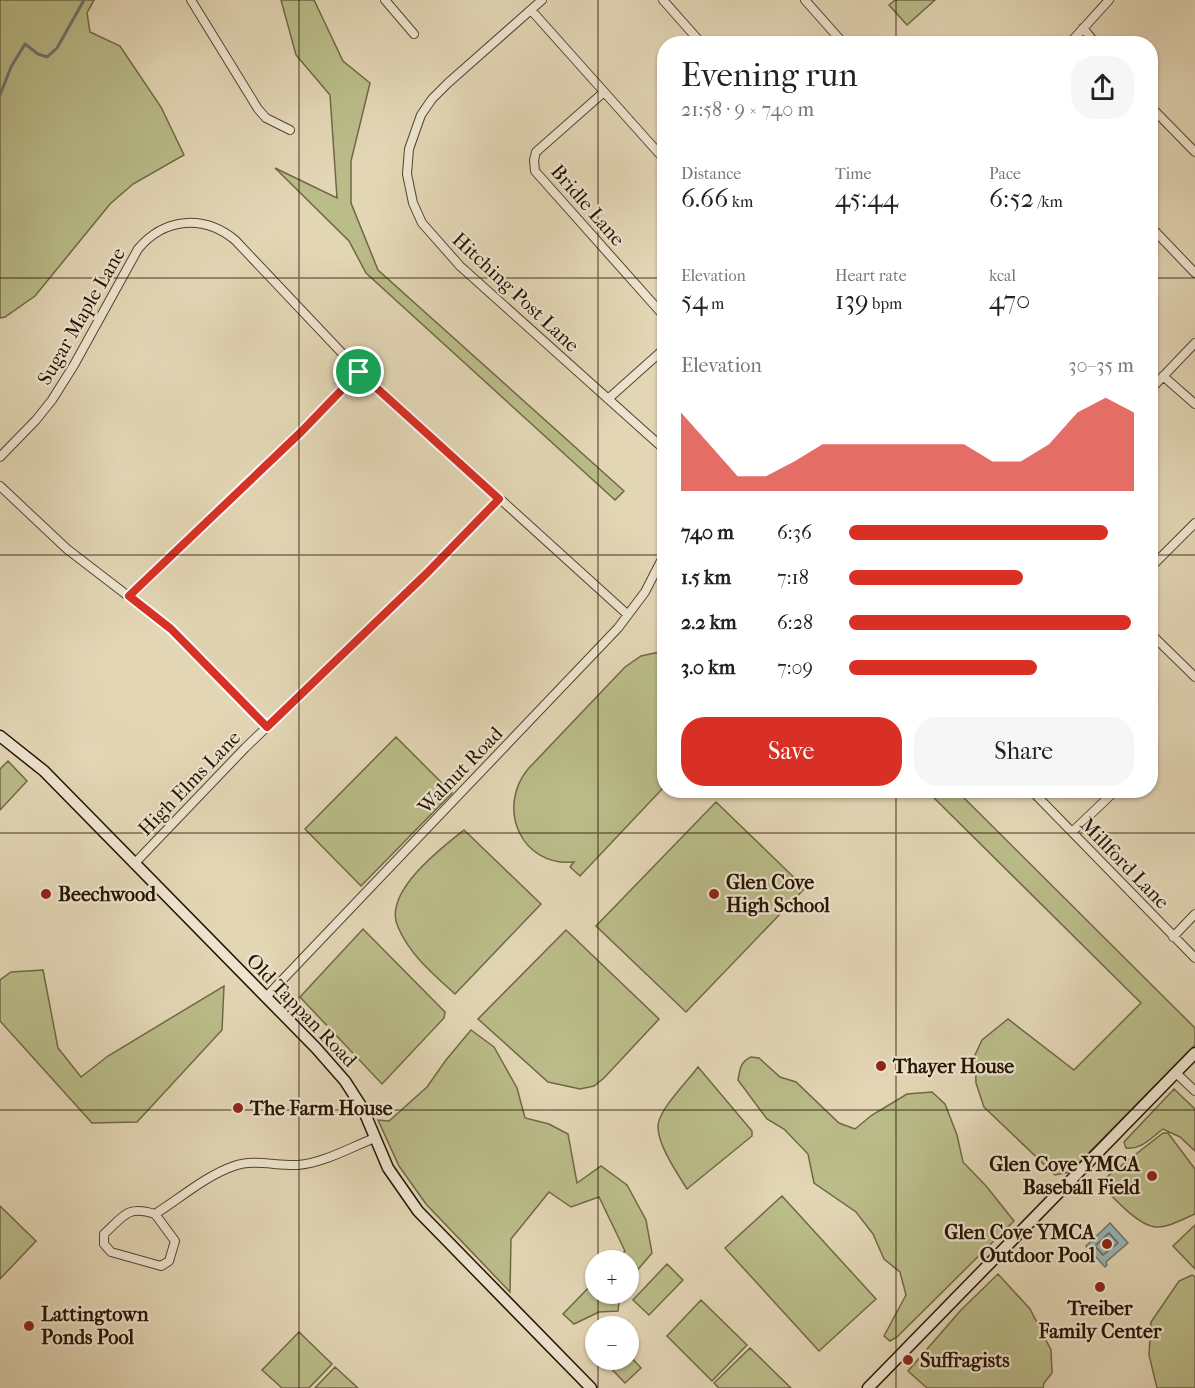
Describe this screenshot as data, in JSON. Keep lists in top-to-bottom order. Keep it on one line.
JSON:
{"streets":{"street":["Bridle Lane","Hitching Post Lane","Sugar Maple Lane","Walnut Road","High Elms Lane","Millford Lane","Old Tappan Road"]},"crossings":[["Sugar Maple Lane","Walnut Road"],["Sugar Maple Lane","High Elms Lane"],["Walnut Road","Old Tappan Road"],["High Elms Lane","Old Tappan Road"]],"places":["Beechwood","Glen Cove High School","Thayer House","The Farm House","Glen Cove YMCA Baseball Field","Glen Cove YMCA Outdoor Pool","Treiber Family Center","Lattingtown Ponds Pool","Suffragists"],"page":{"heading":["Evening run","21:58 · 9 × 740 m"],"stats":[["Distance","6.66 km"],["Time","45:44"],["Pace","6:52 /km"],["Elevation","54 m"],["Heart rate","139 bpm"],["kcal","470"]],"chart":["Elevation","30–35 m"],"list":[{"name":"740 m","note":"6:36"},{"name":"1.5 km","note":"7:18"},{"name":"2.2 km","note":"6:28"},{"name":"3.0 km","note":"7:09"}],"buttons":["Save","Share"],"map_buttons":["+","−"]}}
